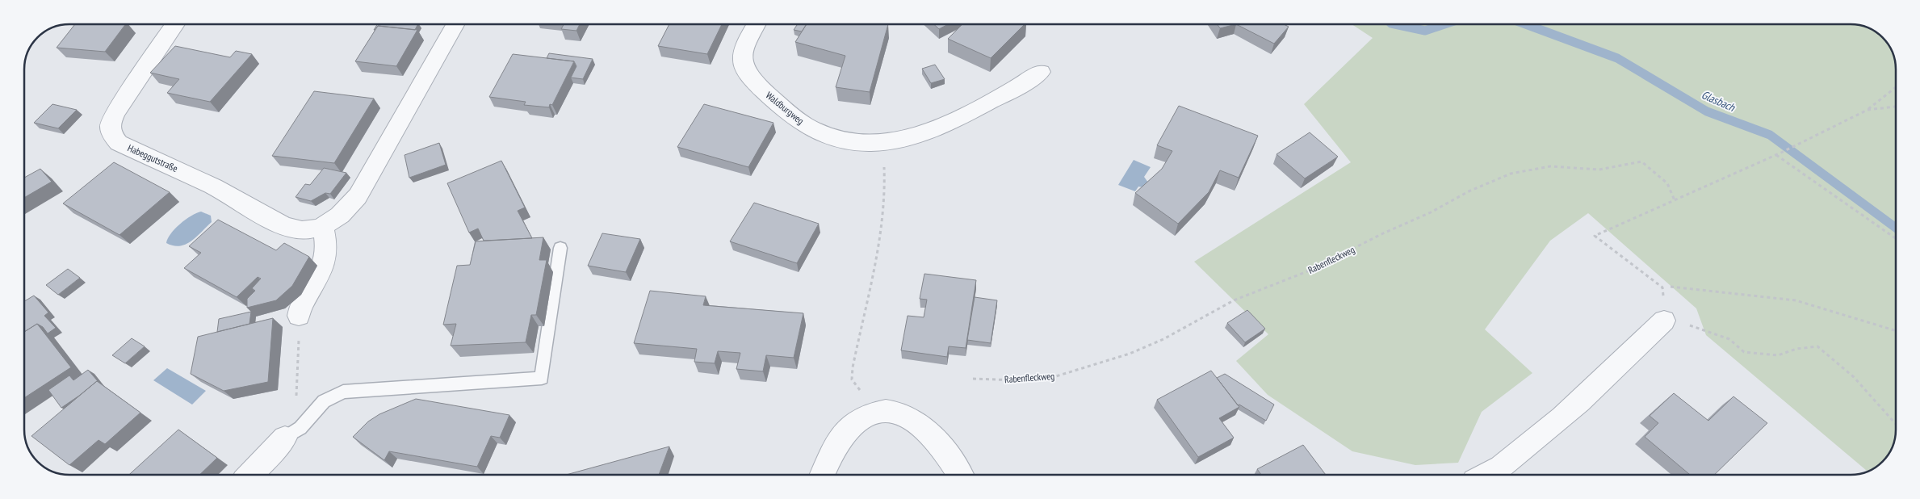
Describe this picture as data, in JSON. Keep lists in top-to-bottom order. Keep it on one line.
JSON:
{"streets":{"street":["Waldburgweg","Habeggutstraße"],"path":["Rabenfleckweg"]},"water":["Glasbach"]}
